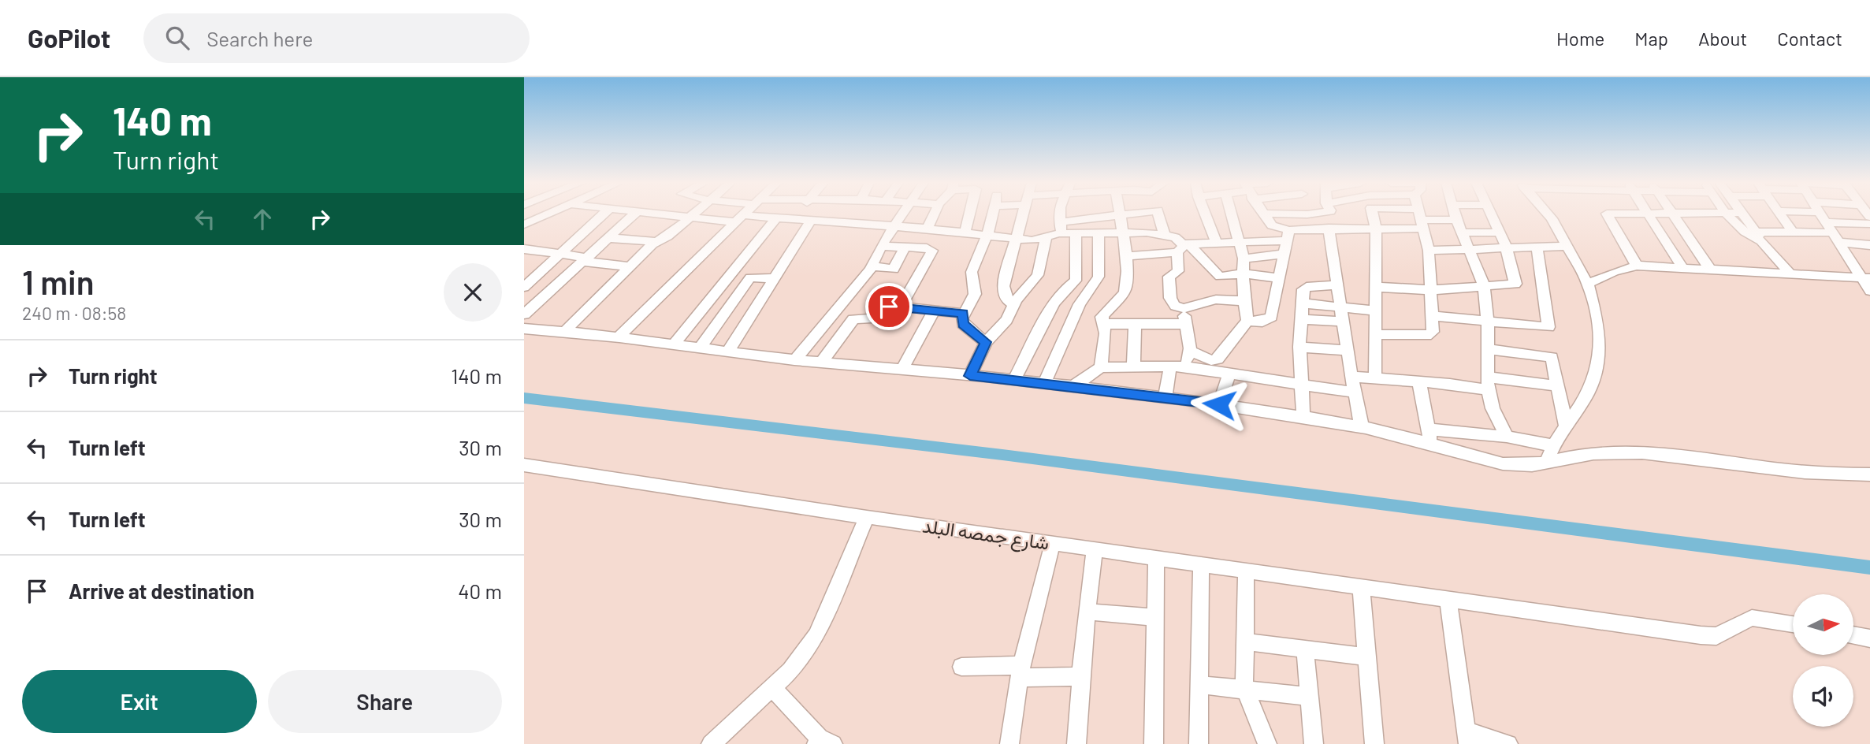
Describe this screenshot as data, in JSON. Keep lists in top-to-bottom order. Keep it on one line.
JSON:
{"streets":{"street":["شارع جمصه البلد"]},"north":"right","page":{"header":"GoPilot","search":"Search here","nav":["Home","Map","About","Contact"],"turn":["140 m","Turn right"],"heading":["1 min","240 m · 08:58"],"list":[{"name":"Turn right","value":"140 m"},{"name":"Turn left","value":"30 m"},{"name":"Turn left","value":"30 m"},{"name":"Arrive at destination","value":"40 m"}],"buttons":["Exit","Share"]}}
